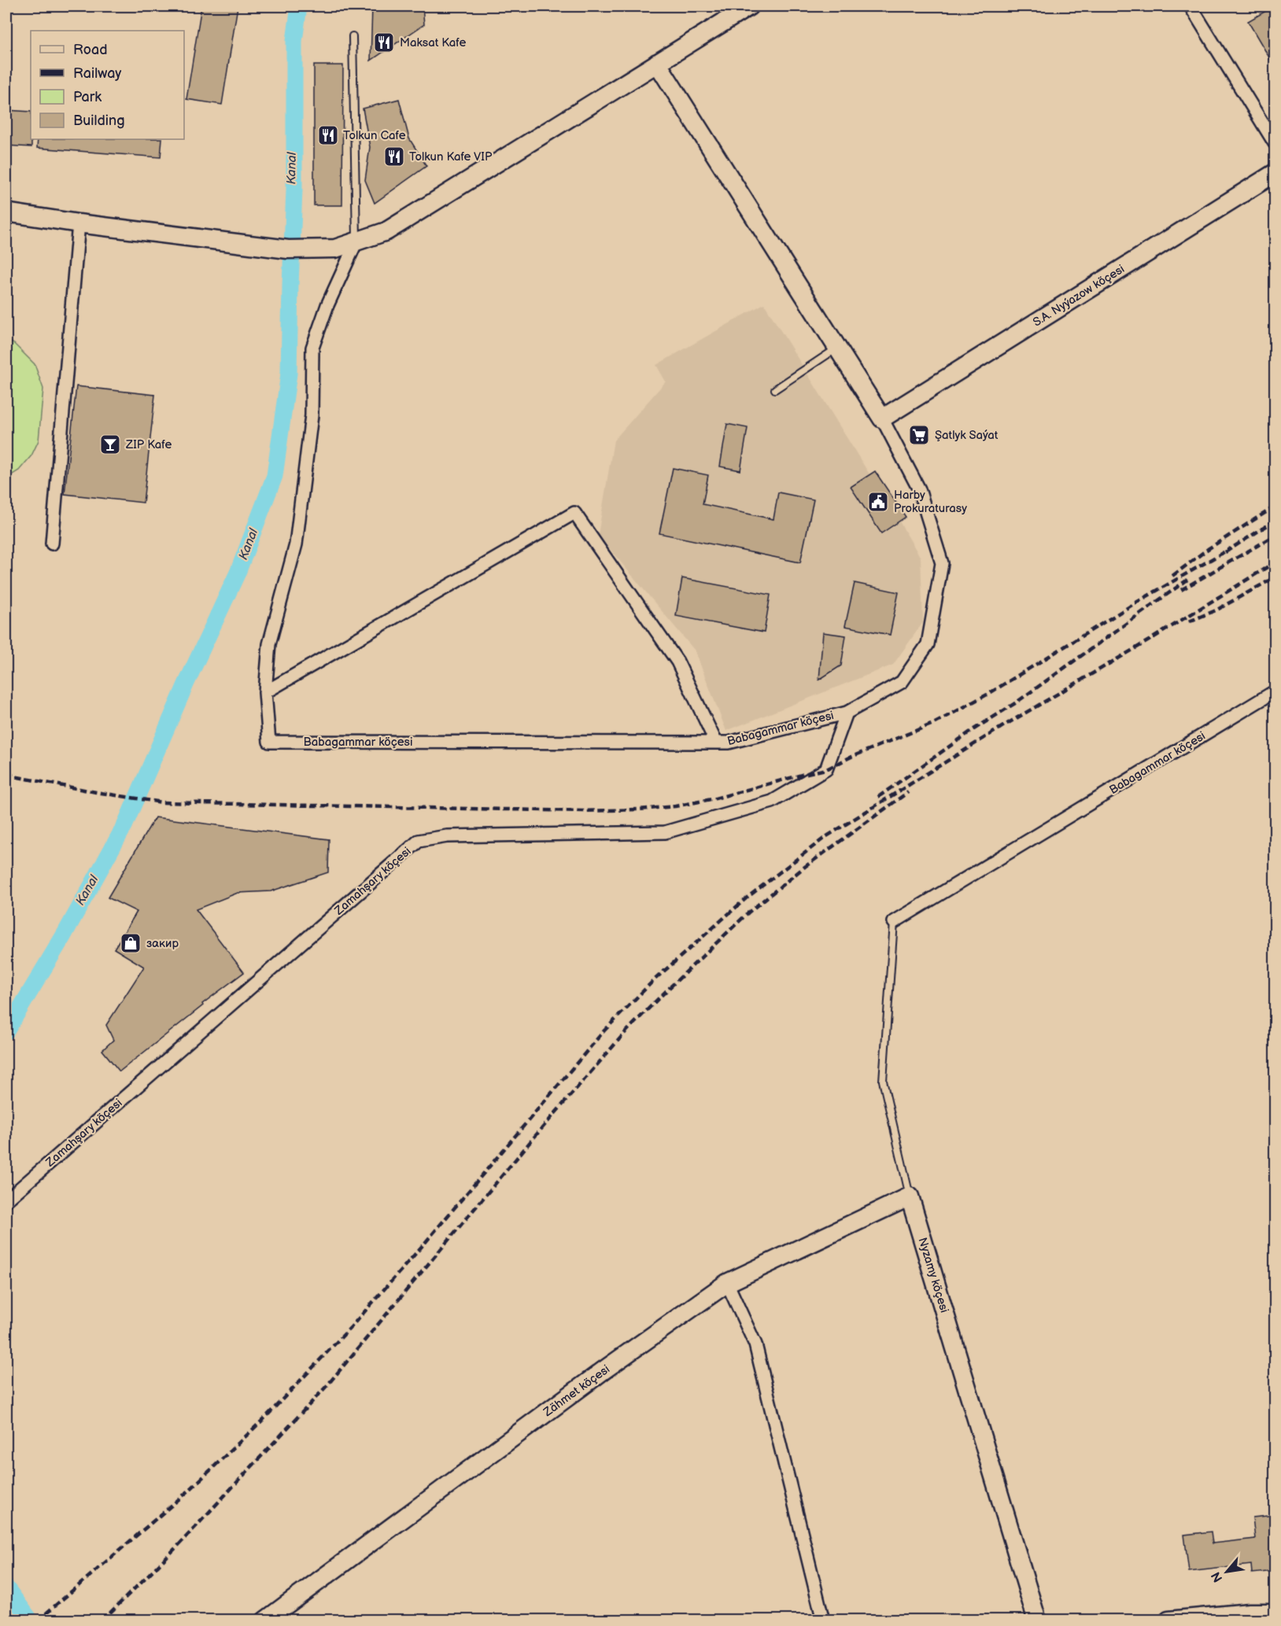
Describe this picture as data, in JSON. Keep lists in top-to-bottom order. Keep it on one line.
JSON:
{"streets":{"street":["S.A. Nyýazow köçesi","Babagammar köçesi","Zamahşary köçesi","Nyzamy köçesi","Zähmet köçesi"]},"crossings":[["S.A. Nyýazow köçesi","Babagammar köçesi"],["Babagammar köçesi","Zamahşary köçesi"],["Babagammar köçesi","Nyzamy köçesi"],["Nyzamy köçesi","Zähmet köçesi"]],"water":["Kanal"],"places":{"restaurant":["Maksat Kafe","Tolkun Cafe","Tolkun Kafe VIP"],"supermarket":["Şatlyk Saýat"],"bar":["ZIP Kafe"],"public building":["Harby Prokuraturasy"],"shop":["закир"]},"legend":["Road","Railway","Park","Building"],"north":"bottom left"}
